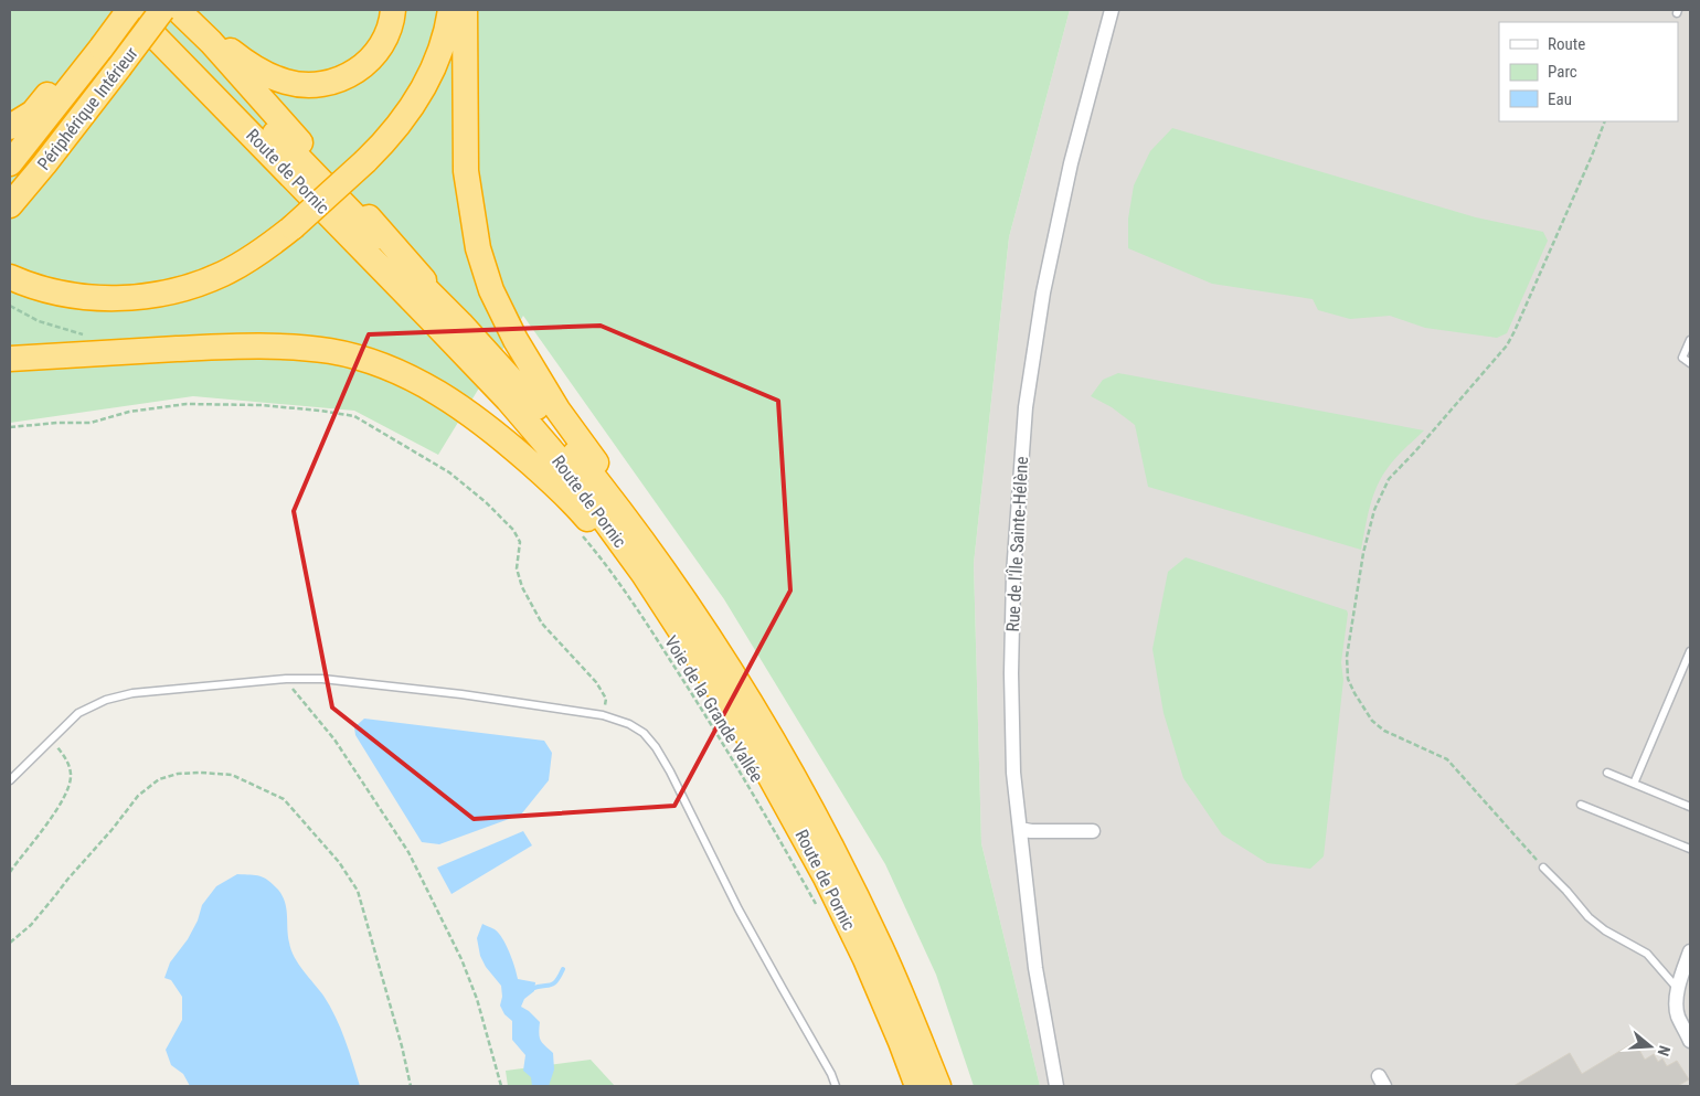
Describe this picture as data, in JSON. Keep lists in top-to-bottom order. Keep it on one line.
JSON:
{"streets":{"highway":["Périphérique Intérieur","Route de Pornic"],"street":["Rue de l'Île Sainte-Hélène"],"path":["Voie de la Grande Vallée"]},"crossings":[["Périphérique Intérieur","Route de Pornic"]],"legend":["Route","Parc","Eau"],"north":"right"}
